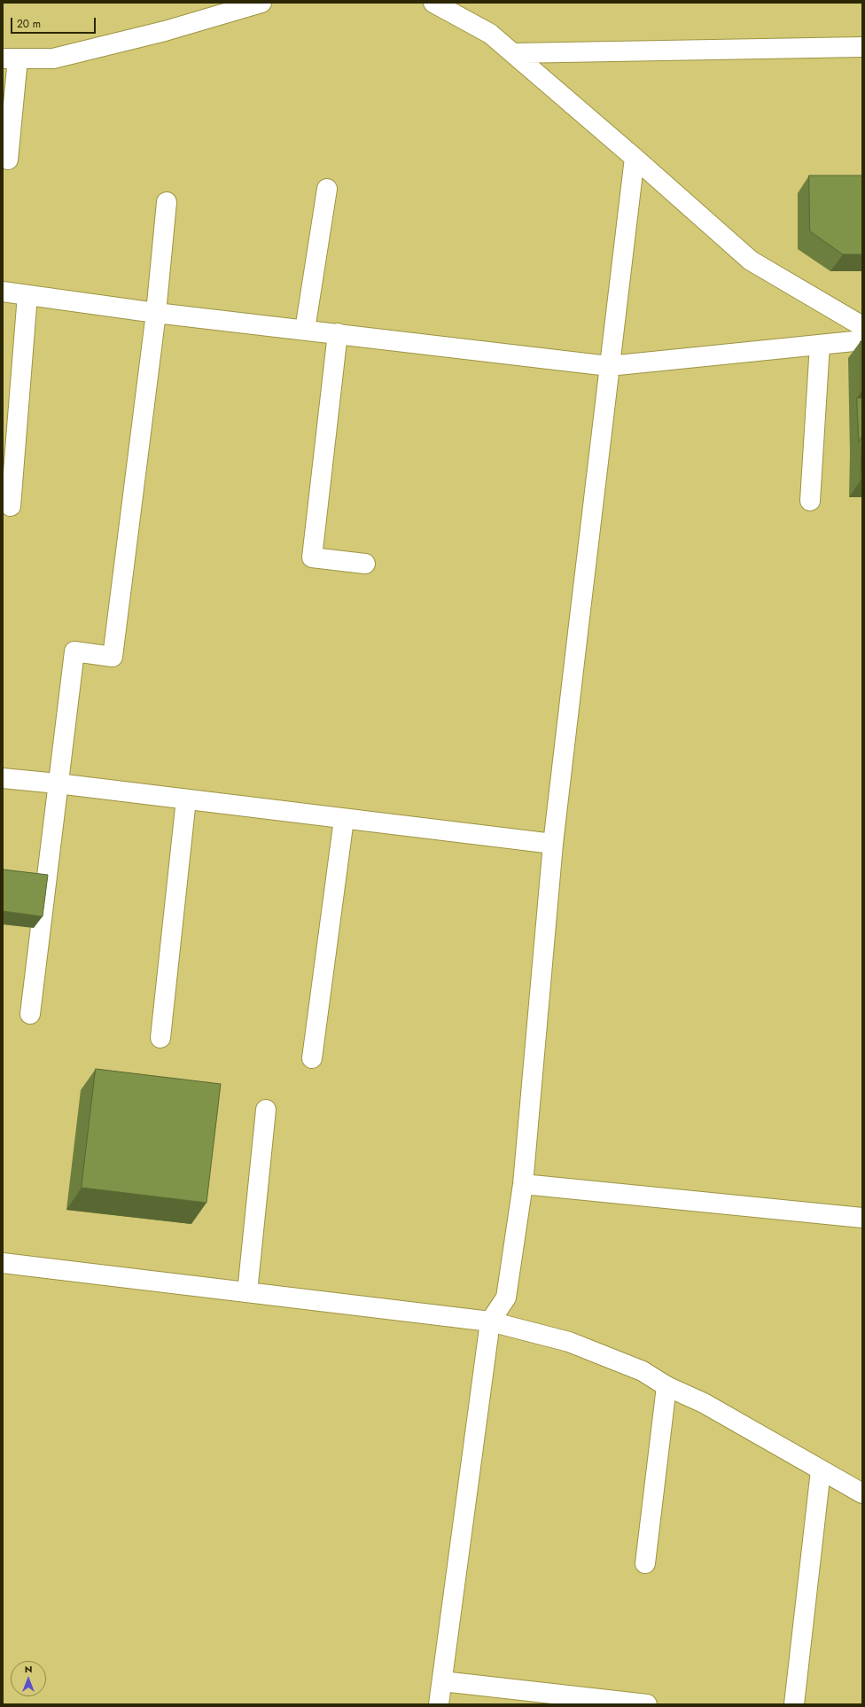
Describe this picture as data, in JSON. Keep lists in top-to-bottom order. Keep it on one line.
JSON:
{"scale_bar":"20 m","north":"top"}
